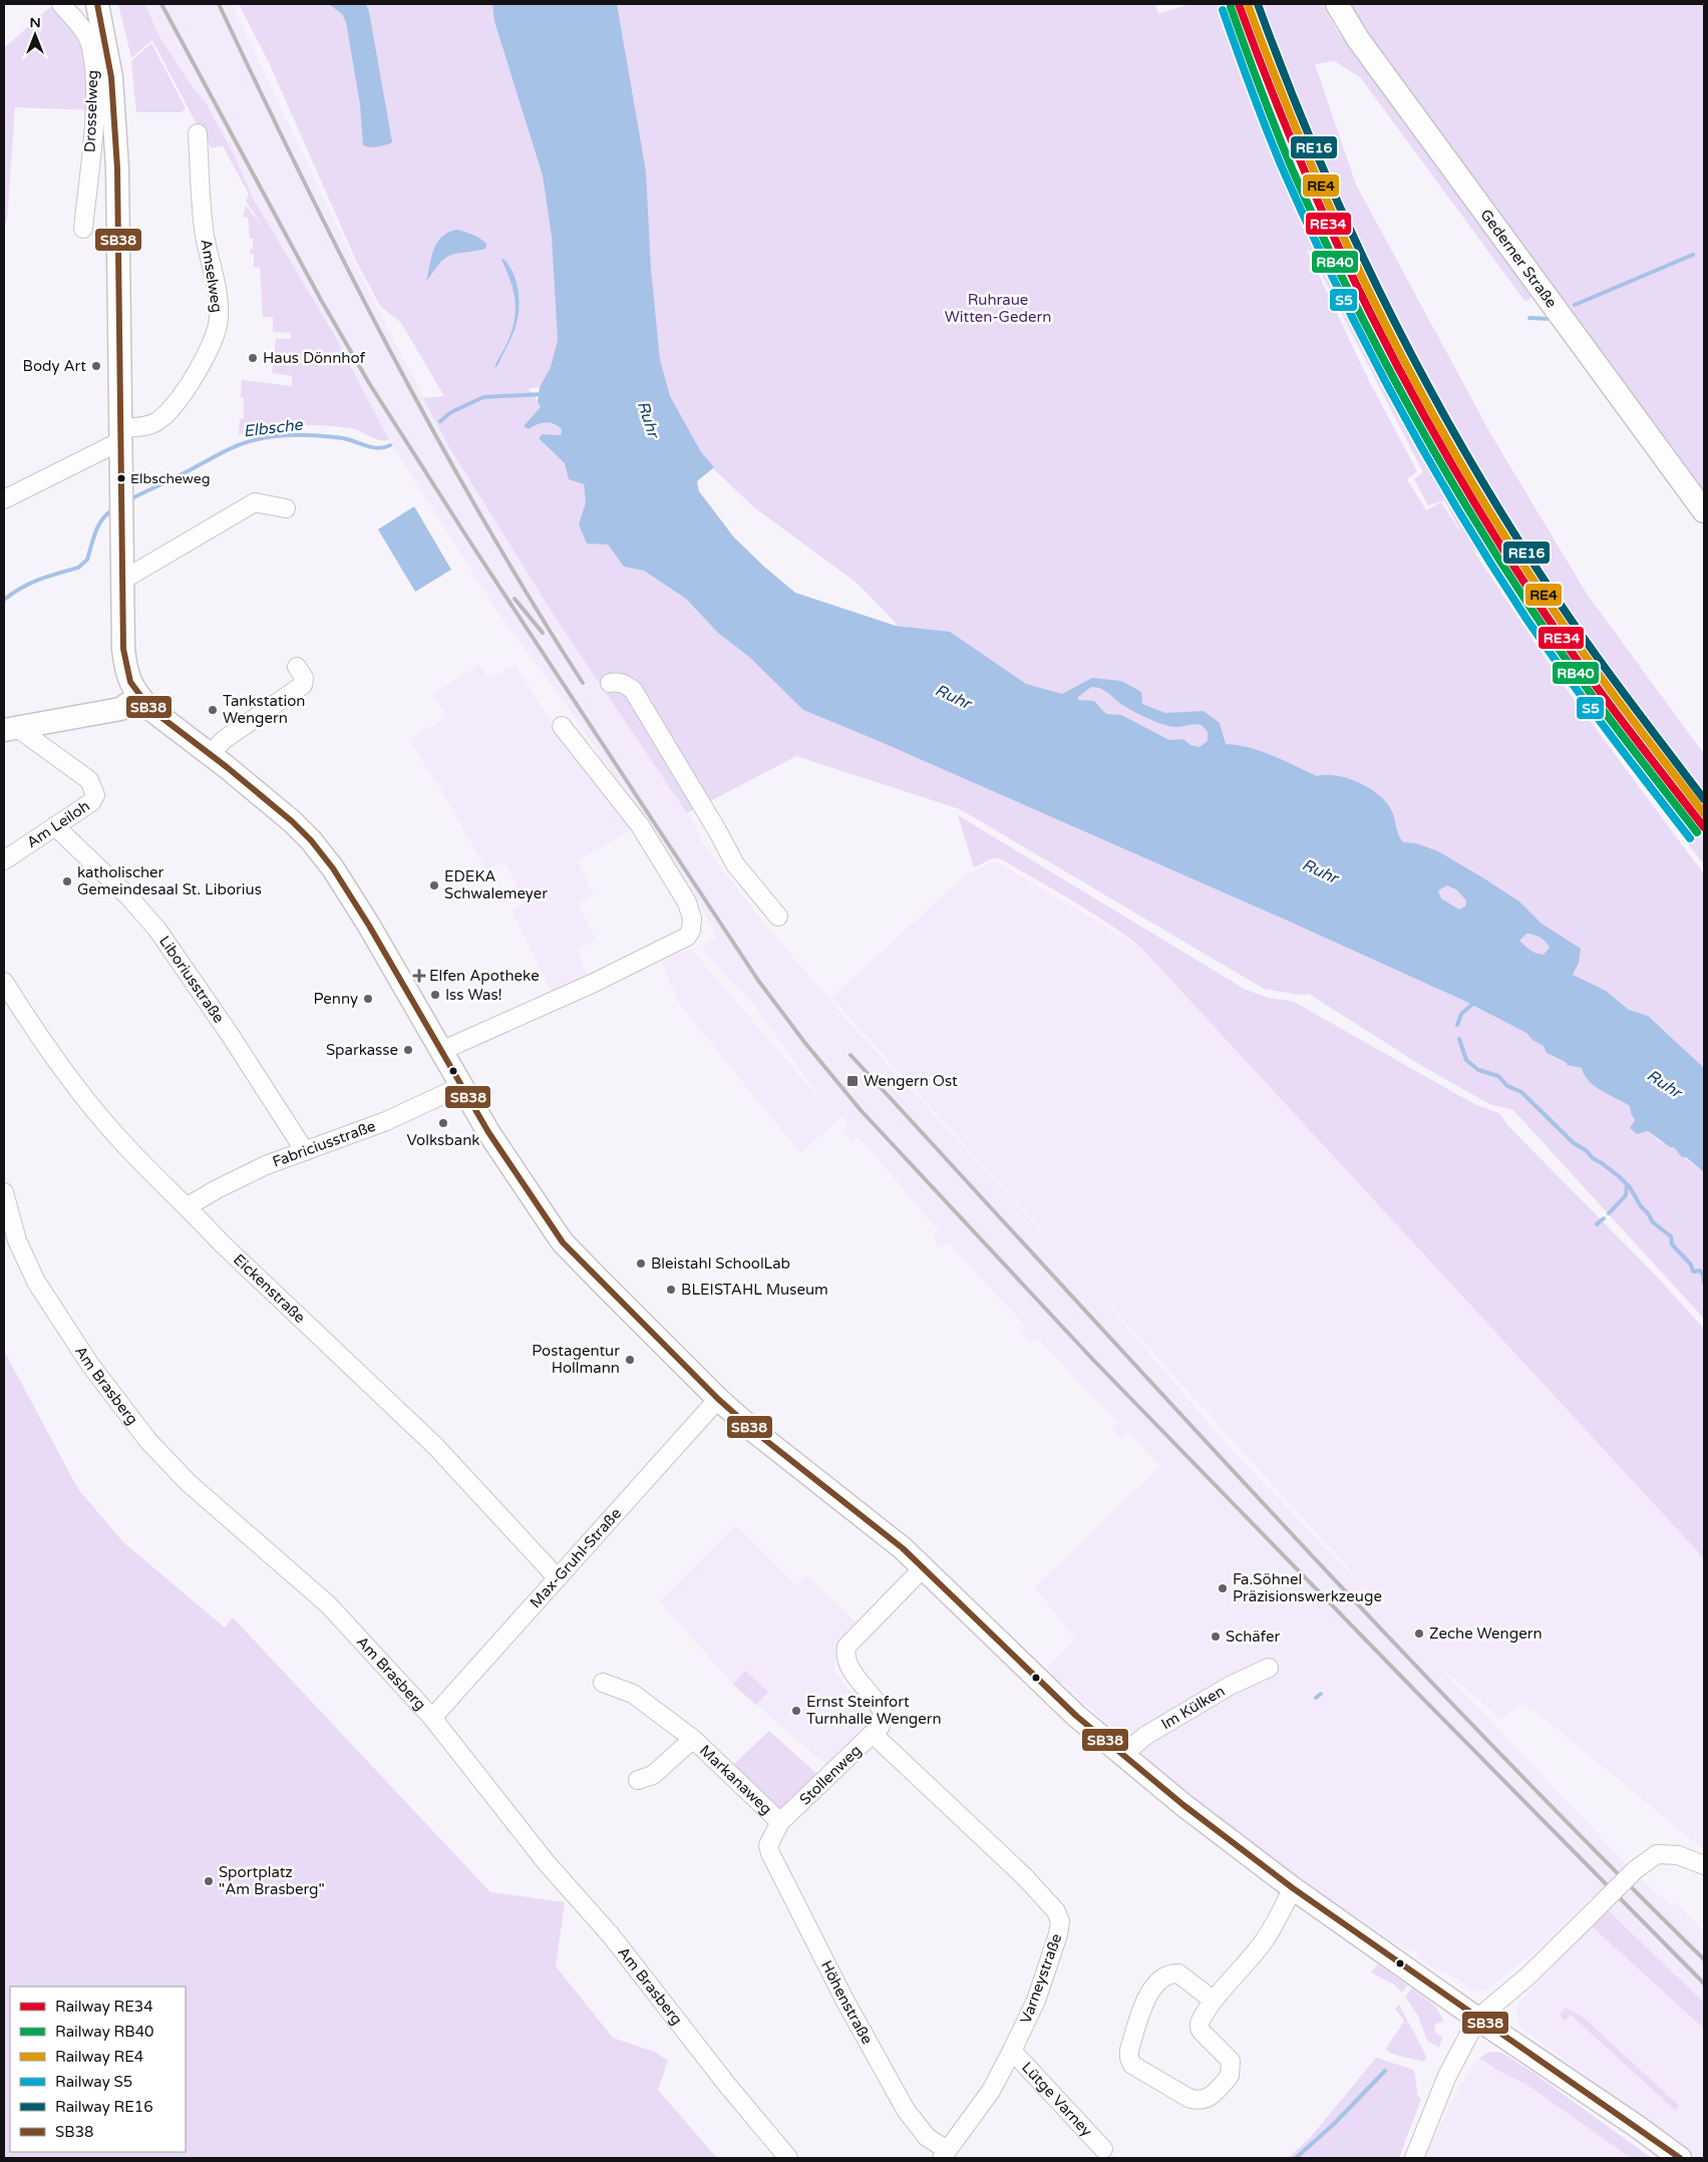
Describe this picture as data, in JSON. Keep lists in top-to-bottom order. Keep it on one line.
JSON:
{"streets":{"main road":["Gederner Straße"],"street":["Drosselweg","Amselweg","Am Leiloh","Liboriusstraße","Fabriciusstraße","Eickenstraße","Am Brasberg","Max-Gruhl-Straße","Im Külken","Stollenweg","Markanaweg","Varneystraße","Höhenstraße","Lütge Varney"]},"crossings":[["Am Leiloh","Liboriusstraße"],["Liboriusstraße","Fabriciusstraße"],["Fabriciusstraße","Eickenstraße"],["Eickenstraße","Max-Gruhl-Straße"],["Am Brasberg","Max-Gruhl-Straße"],["Stollenweg","Markanaweg"],["Stollenweg","Varneystraße"],["Stollenweg","Höhenstraße"],["Varneystraße","Höhenstraße"],["Varneystraße","Lütge Varney"]],"water":["Ruhr","Elbsche"],"parks":["Ruhraue Witten-Gedern"],"places":{"other":["Haus Dönnhof","Body Art","Elbscheweg","Tankstation Wengern","katholischer Gemeindesaal St. Liborius","EDEKA Schwalemeyer","Iss Was!","Penny","Sparkasse","Volksbank","Bleistahl SchoolLab","BLEISTAHL Museum","Postagentur Hollmann","Fa.Söhnel Präzisionswerkzeuge","Zeche Wengern","Schäfer","Ernst Steinfort Turnhalle Wengern","Sportplatz \"Am Brasberg\""],"health":["Elfen Apotheke"],"transit":["Wengern Ost"]},"lines":["rail line RE34","rail line RE4","rail line RE16","transit line SB38","rail line RB40","rail line S5"],"legend":["Railway RE34","Railway RB40","Railway RE4","Railway S5","Railway RE16","SB38"],"north":"top"}
